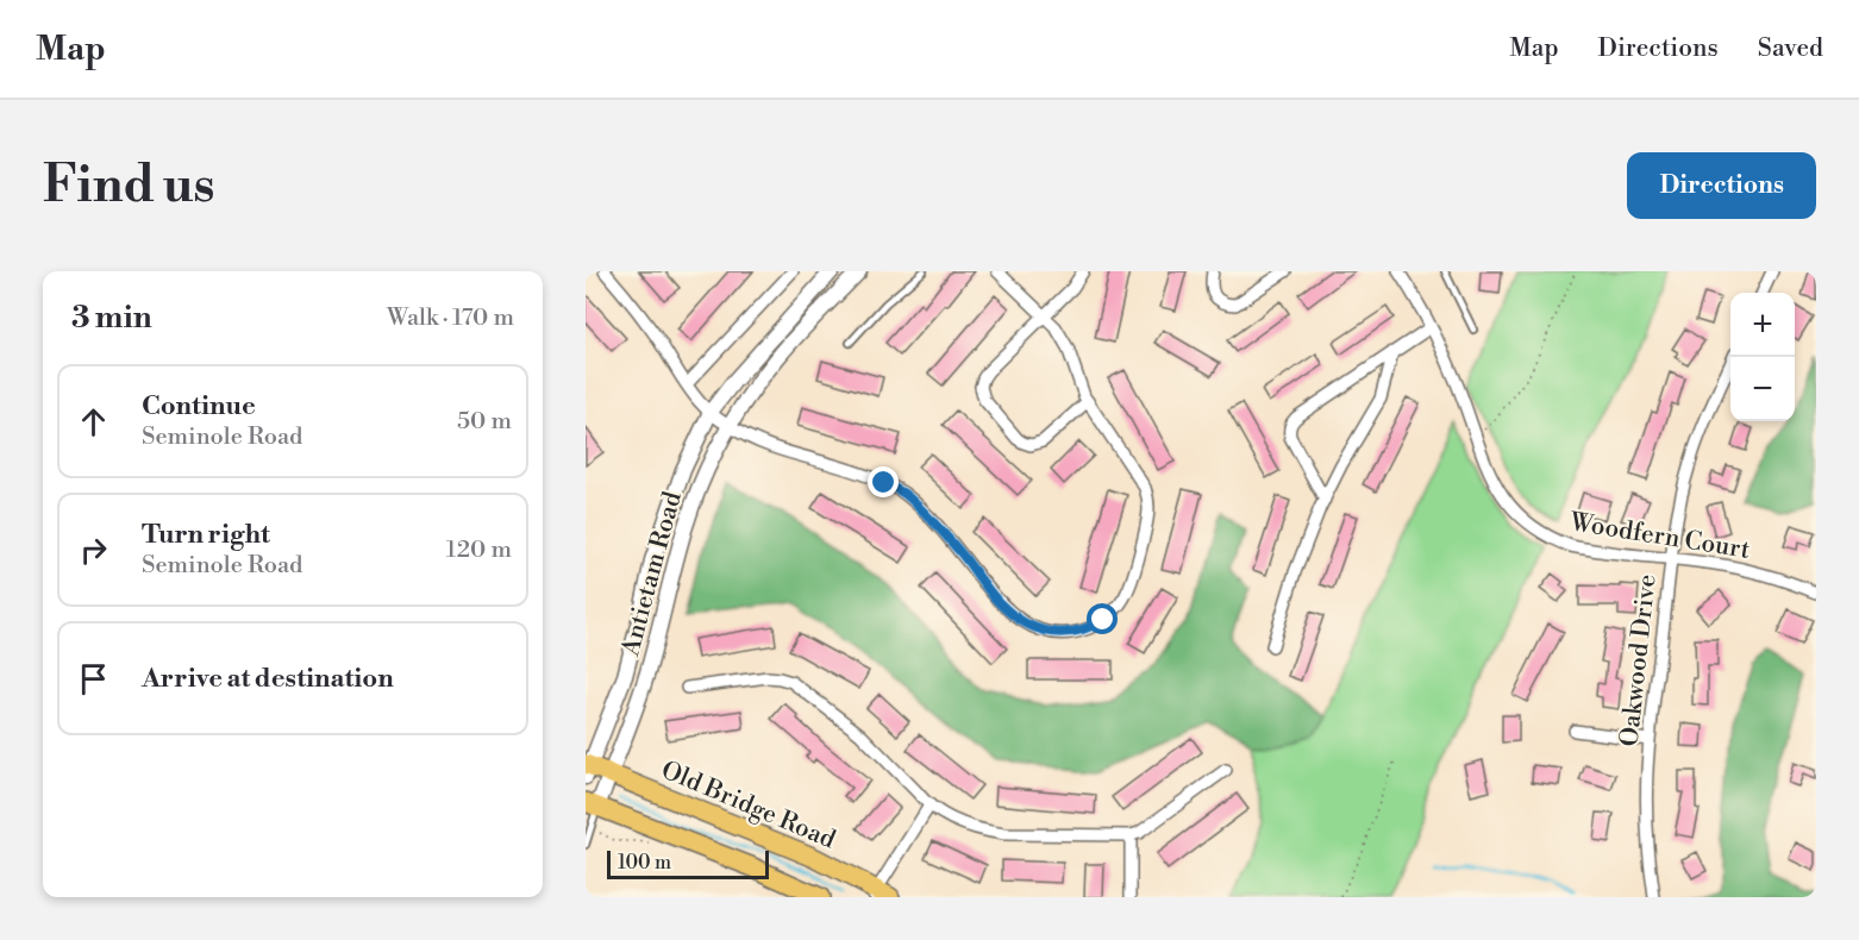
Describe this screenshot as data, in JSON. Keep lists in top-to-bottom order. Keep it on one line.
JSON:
{"streets":{"main road":["Old Bridge Road"],"street":["Woodfern Court","Antietam Road","Oakwood Drive"]},"crossings":[["Woodfern Court","Oakwood Drive"],["Antietam Road","Old Bridge Road"]],"scale_bar":"100 m","page":{"header":"Map","nav":["Map","Directions","Saved"],"buttons":"Directions","title":"Find us","heading":["3 min","Walk · 170 m"],"map_buttons":["+","−"],"list":[["Continue","Seminole Road","50 m"],["Turn right","Seminole Road","120 m"],"Arrive at destination"],"scale":"100 m"}}
